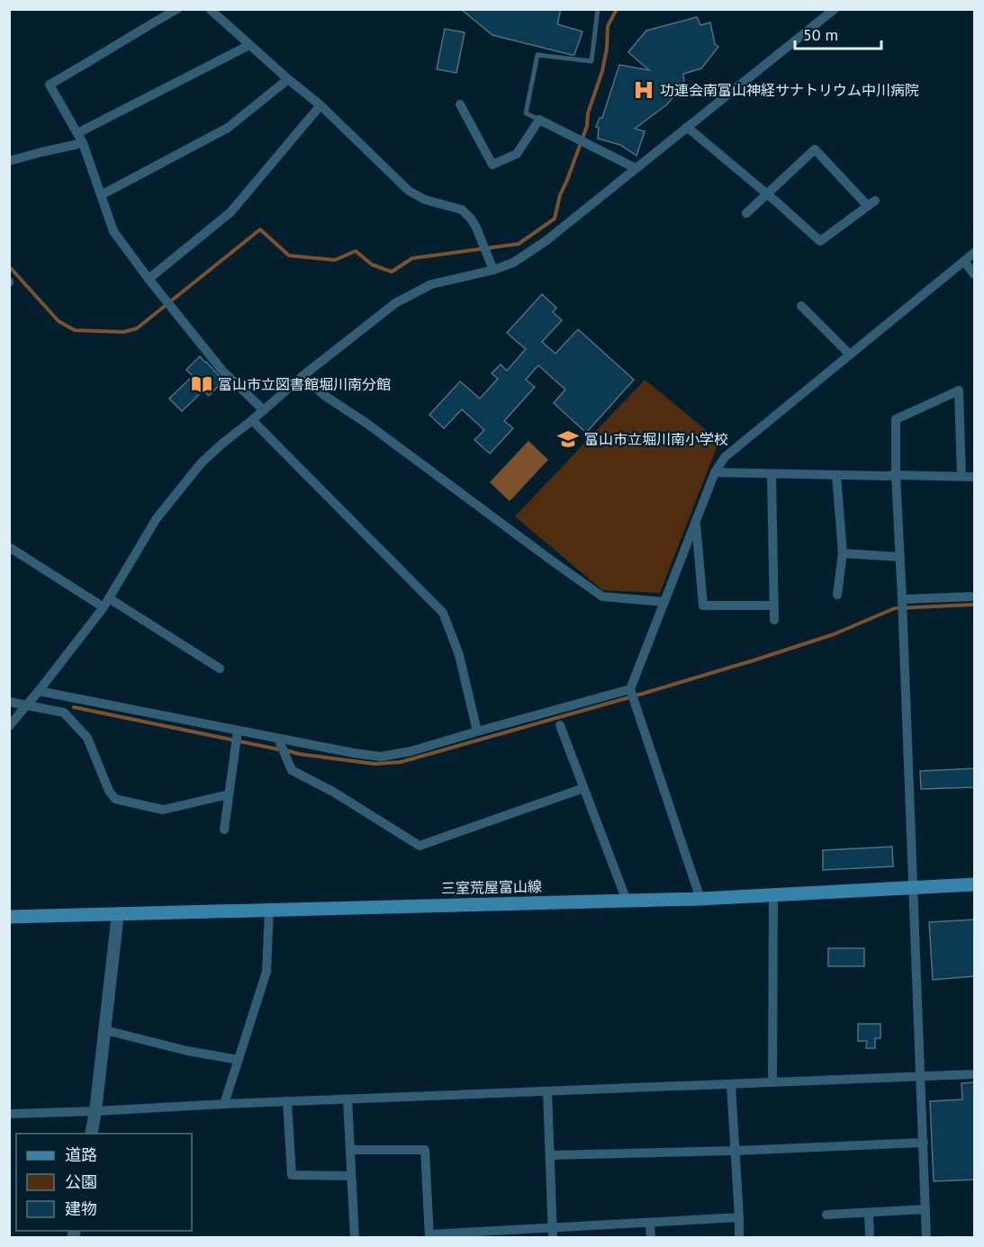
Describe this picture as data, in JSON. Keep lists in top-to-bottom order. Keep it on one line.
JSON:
{"streets":{"main road":["三室荒屋富山線"]},"places":{"hospital":["功連会南富山神経サナトリウム中川病院"],"library":["富山市立図書館堀川南分館"],"school or university":["富山市立堀川南小学校"]},"legend":["道路","公園","建物"],"scale_bar":"50 m"}
